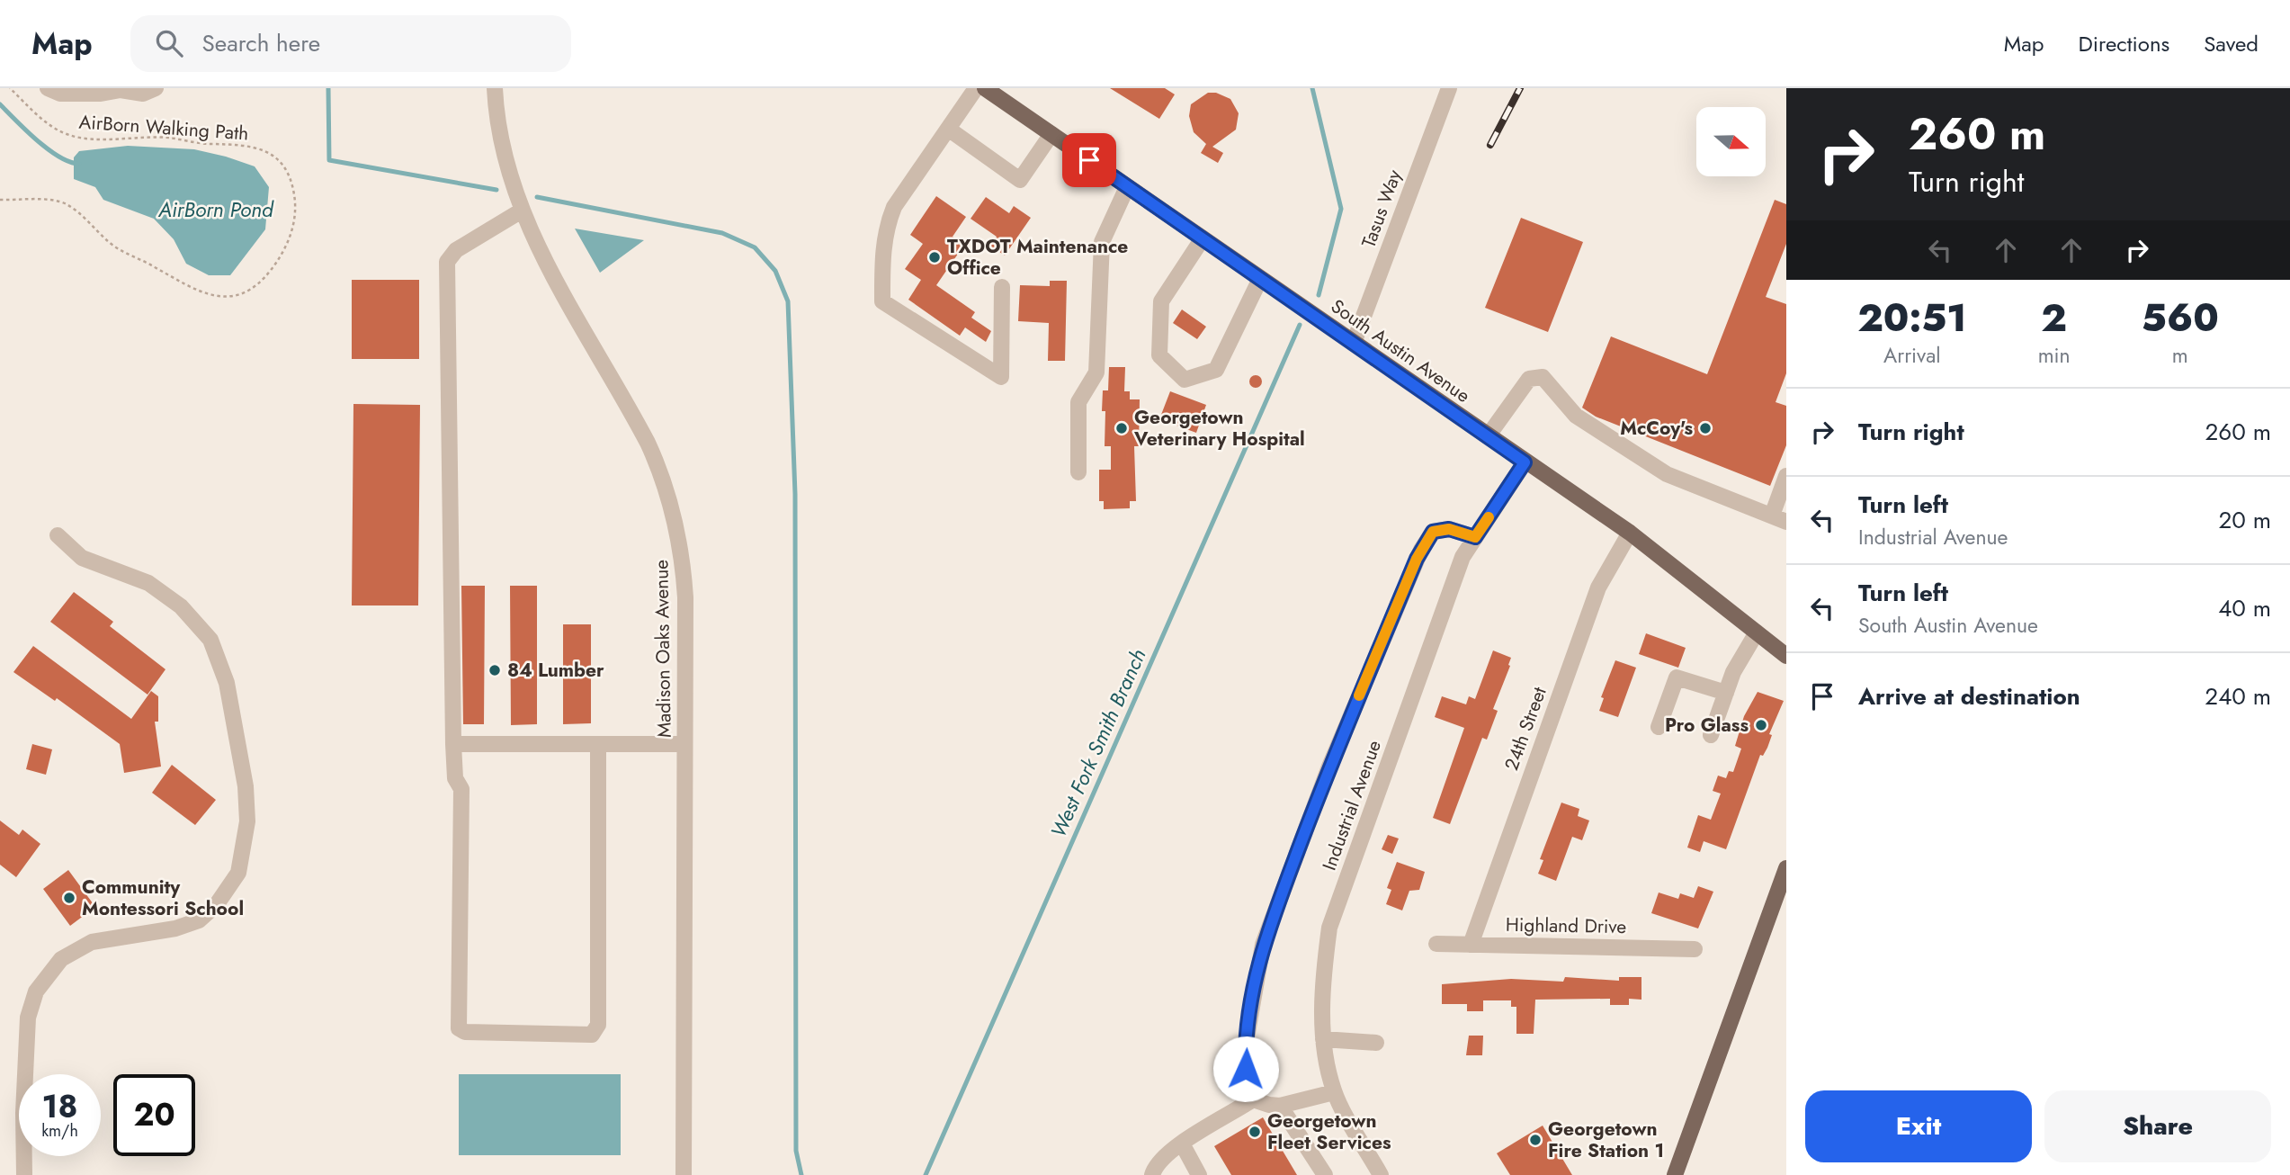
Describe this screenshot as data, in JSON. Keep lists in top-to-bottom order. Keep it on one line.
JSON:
{"streets":{"main road":["South Austin Avenue"],"street":["Tasus Way","Madison Oaks Avenue","24th Street","Industrial Avenue","Highland Drive"],"path":["AirBorn Walking Path"]},"crossings":[["Tasus Way","South Austin Avenue"],["South Austin Avenue","24th Street"],["South Austin Avenue","Industrial Avenue"],["24th Street","Highland Drive"]],"water":["AirBorn Pond","West Fork Smith Branch"],"places":["TXDOT Maintenance Office","Georgetown Veterinary Hospital","McCoy's","84 Lumber","Pro Glass","Community Montessori School","Georgetown Fleet Services","Georgetown Fire Station 1"],"north":"right","page":{"header":"Map","search":"Search here","nav":["Map","Directions","Saved"],"turn":["260 m","Turn right"],"eta":["20:51","Arrival","2","min","560","m"],"list":[{"name":"Turn right","value":"260 m"},{"name":"Turn left","note":"Industrial Avenue","value":"20 m"},{"name":"Turn left","note":"South Austin Avenue","value":"40 m"},{"name":"Arrive at destination","value":"240 m"}],"speed":"18 km/h","limit":"20","buttons":["Exit","Share"]}}
